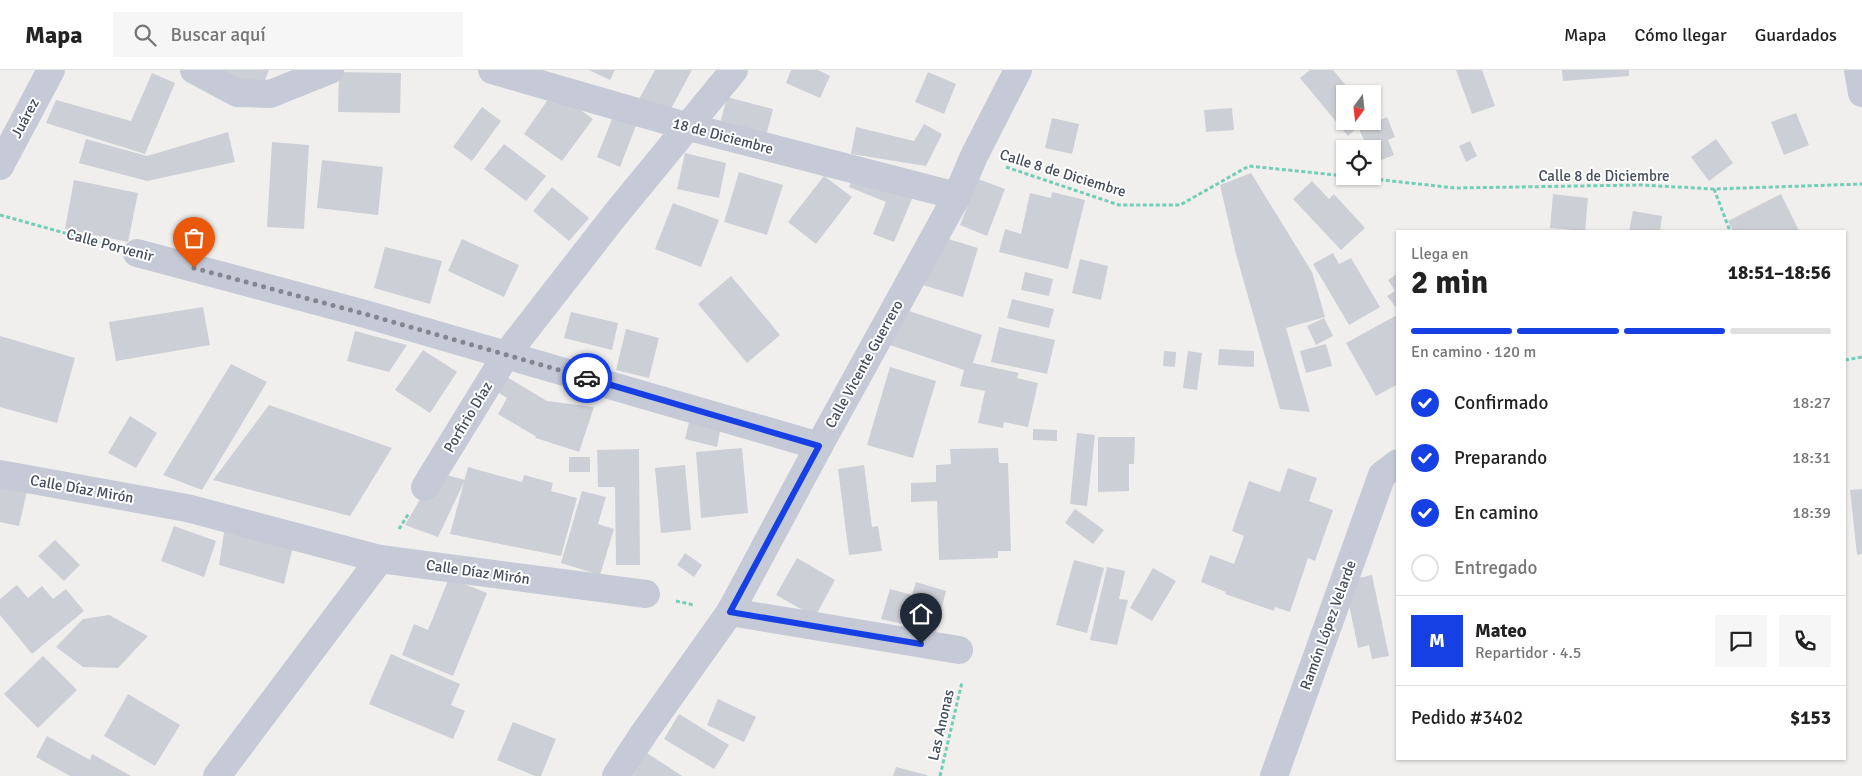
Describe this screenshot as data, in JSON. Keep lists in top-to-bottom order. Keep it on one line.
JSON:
{"streets":{"street":["Juárez","18 de Diciembre","Calle Porvenir","Calle Vicente Guerrero","Porfirio Díaz","Calle Díaz Mirón","Ramón López Velarde"],"path":["Calle 8 de Diciembre","Las Anonas"]},"crossings":[["18 de Diciembre","Calle Vicente Guerrero"],["18 de Diciembre","Porfirio Díaz"],["Calle 8 de Diciembre","Calle Vicente Guerrero"],["Calle Porvenir","Calle Vicente Guerrero"],["Calle Porvenir","Porfirio Díaz"]],"north":"bottom","page":{"header":"Mapa","search":"Buscar aquí","nav":["Mapa","Cómo llegar","Guardados"],"heading":["2 min","Llega en","18:51–18:56"],"panel":["Mateo","Repartidor · 4.5","Pedido #3402","$153"],"bar":"En camino · 120 m","list":[["Confirmado","18:27"],["Preparando","18:31"],["En camino","18:39"],"Entregado"],"round":"M"}}
